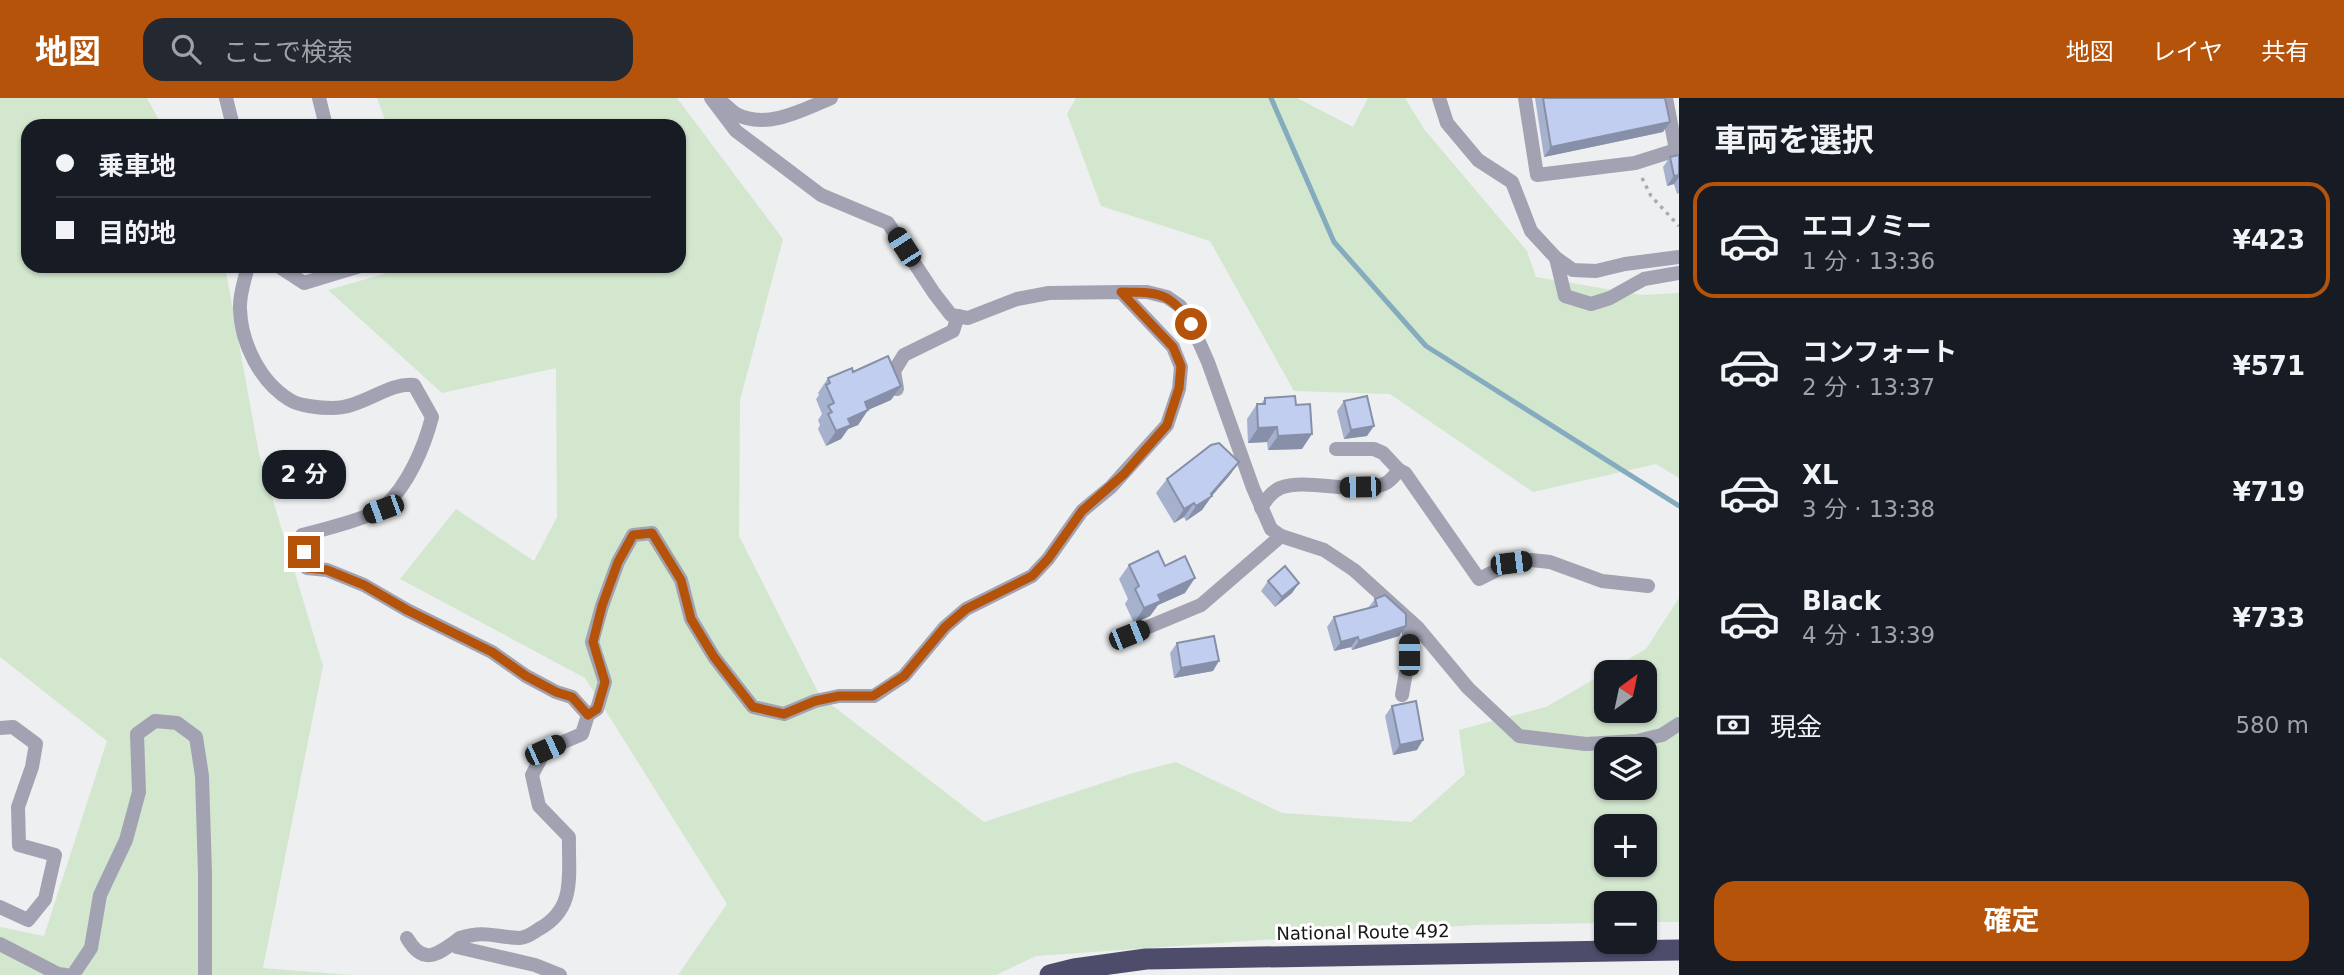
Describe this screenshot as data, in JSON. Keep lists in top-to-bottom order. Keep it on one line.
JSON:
{"streets":{"highway":["National Route 492"]},"north":"top right","page":{"header":"地図","search":"ここで検索","nav":["地図","レイヤ","共有"],"heading":"車両を選択","banner":["乗車地","目的地"],"list":[{"name":"エコノミー","note":"1 分 · 13:36","value":"¥423"},{"name":"コンフォート","note":"2 分 · 13:37","value":"¥571"},{"name":"XL","note":"3 分 · 13:38","value":"¥719"},{"name":"Black","note":"4 分 · 13:39","value":"¥733"}],"bubble":"2 分","map_buttons":["+","−"],"pay":["現金","580 m"],"buttons":"確定"}}
